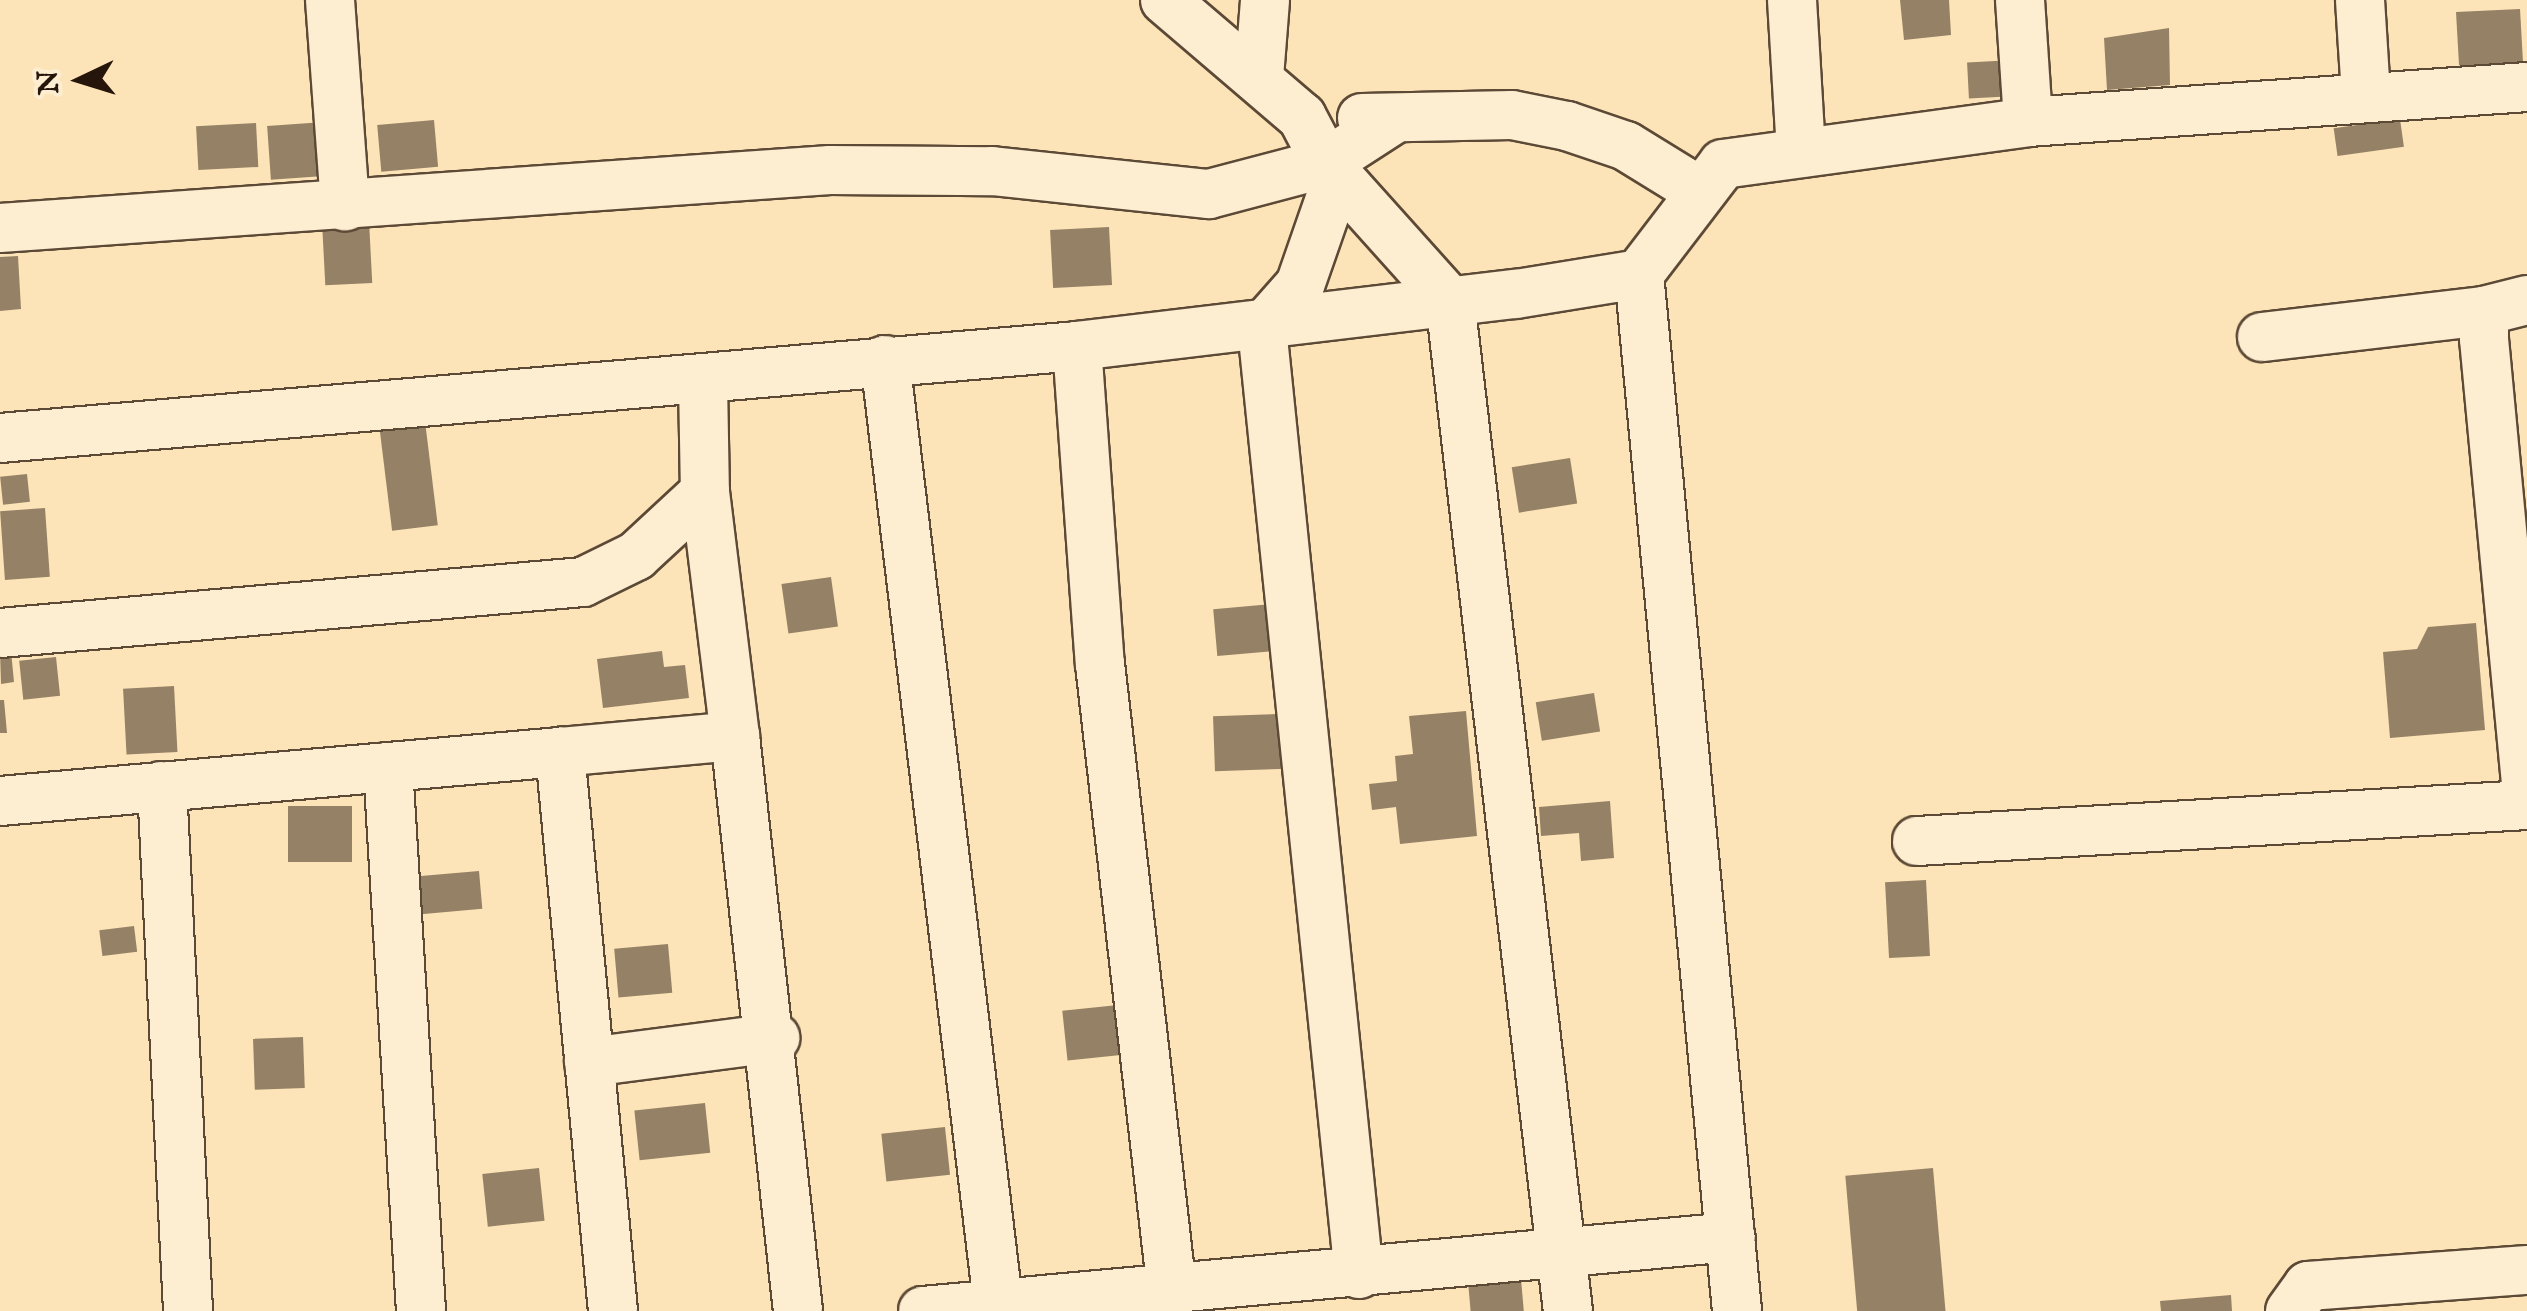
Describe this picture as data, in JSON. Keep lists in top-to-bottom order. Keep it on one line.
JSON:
{"north":"left"}
